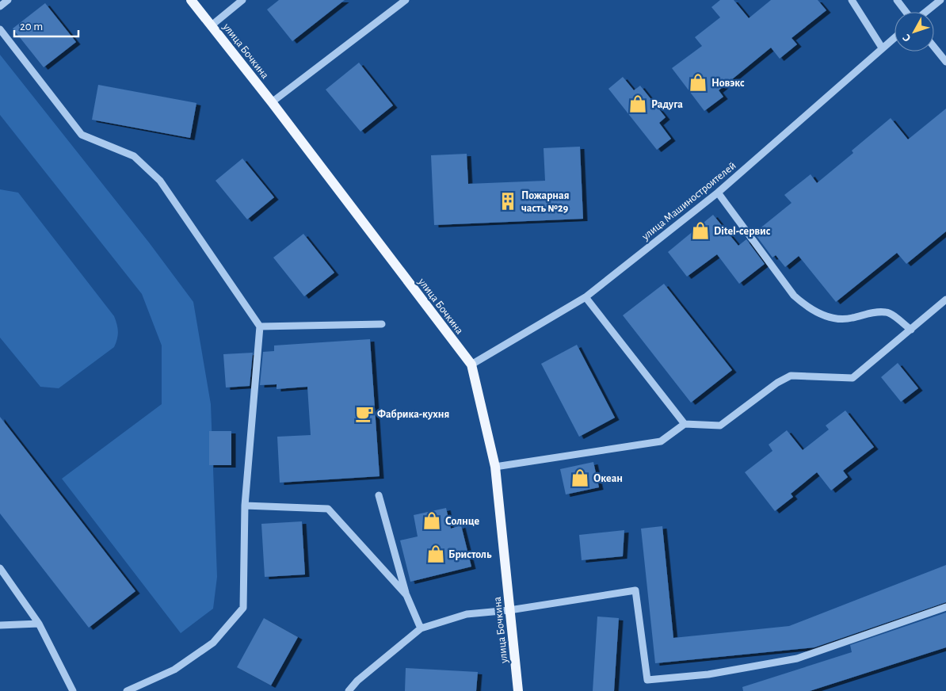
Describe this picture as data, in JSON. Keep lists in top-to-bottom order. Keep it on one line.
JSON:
{"streets":{"main road":["улица Бочкина"],"street":["улица Машиностроителей"]},"crossings":[["улица Бочкина","улица Машиностроителей"]],"places":{"shop":["Новэкс","Радуга","Ditel-сервис","Океан","Солнце","Бристоль"],"building":["Пожарная часть №29"],"cafe":["Фабрика-кухня"]},"scale_bar":"20 m","north":"bottom left"}
